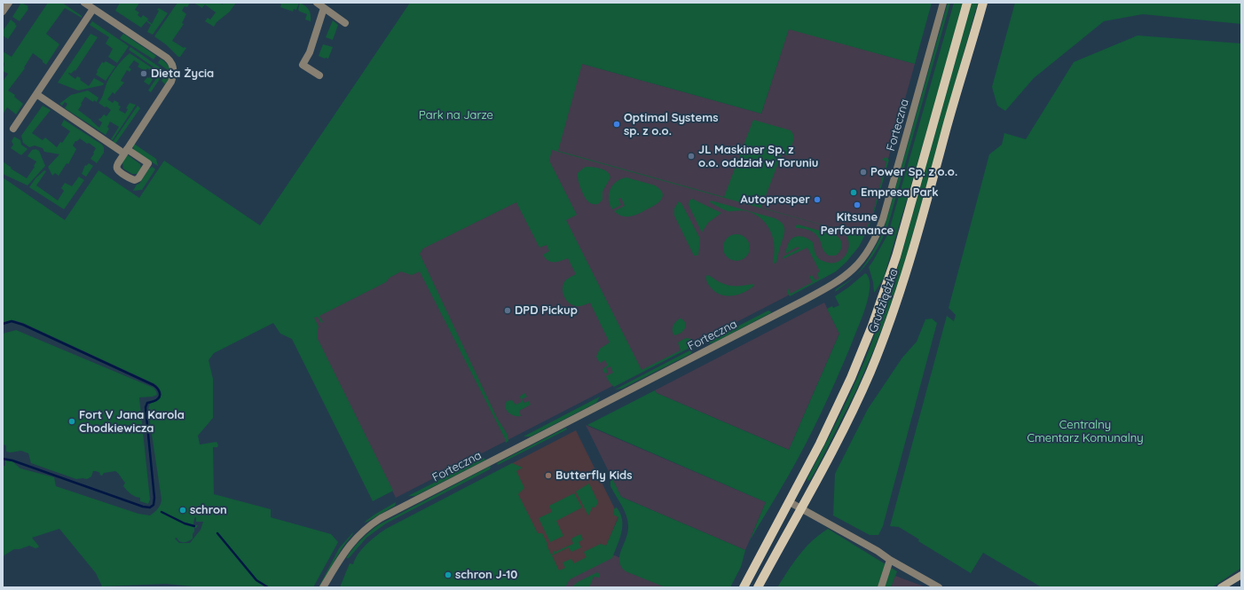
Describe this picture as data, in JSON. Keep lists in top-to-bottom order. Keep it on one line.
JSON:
{"streets":{"main road":["Grudziądzka"],"street":["Forteczna"]},"parks":["Park na Jarze","Centralny Cmentarz Komunalny"],"places":["Dieta Życia","Optimal Systems sp. z o.o.","JL Maskiner Sp. z o.o. oddział w Toruniu","Power Sp. z o.o.","Empresa Park","Autoprosper","Kitsune Performance","DPD Pickup","Fort V Jana Karola Chodkiewicza","Butterfly Kids","schron","schron J-10"]}
